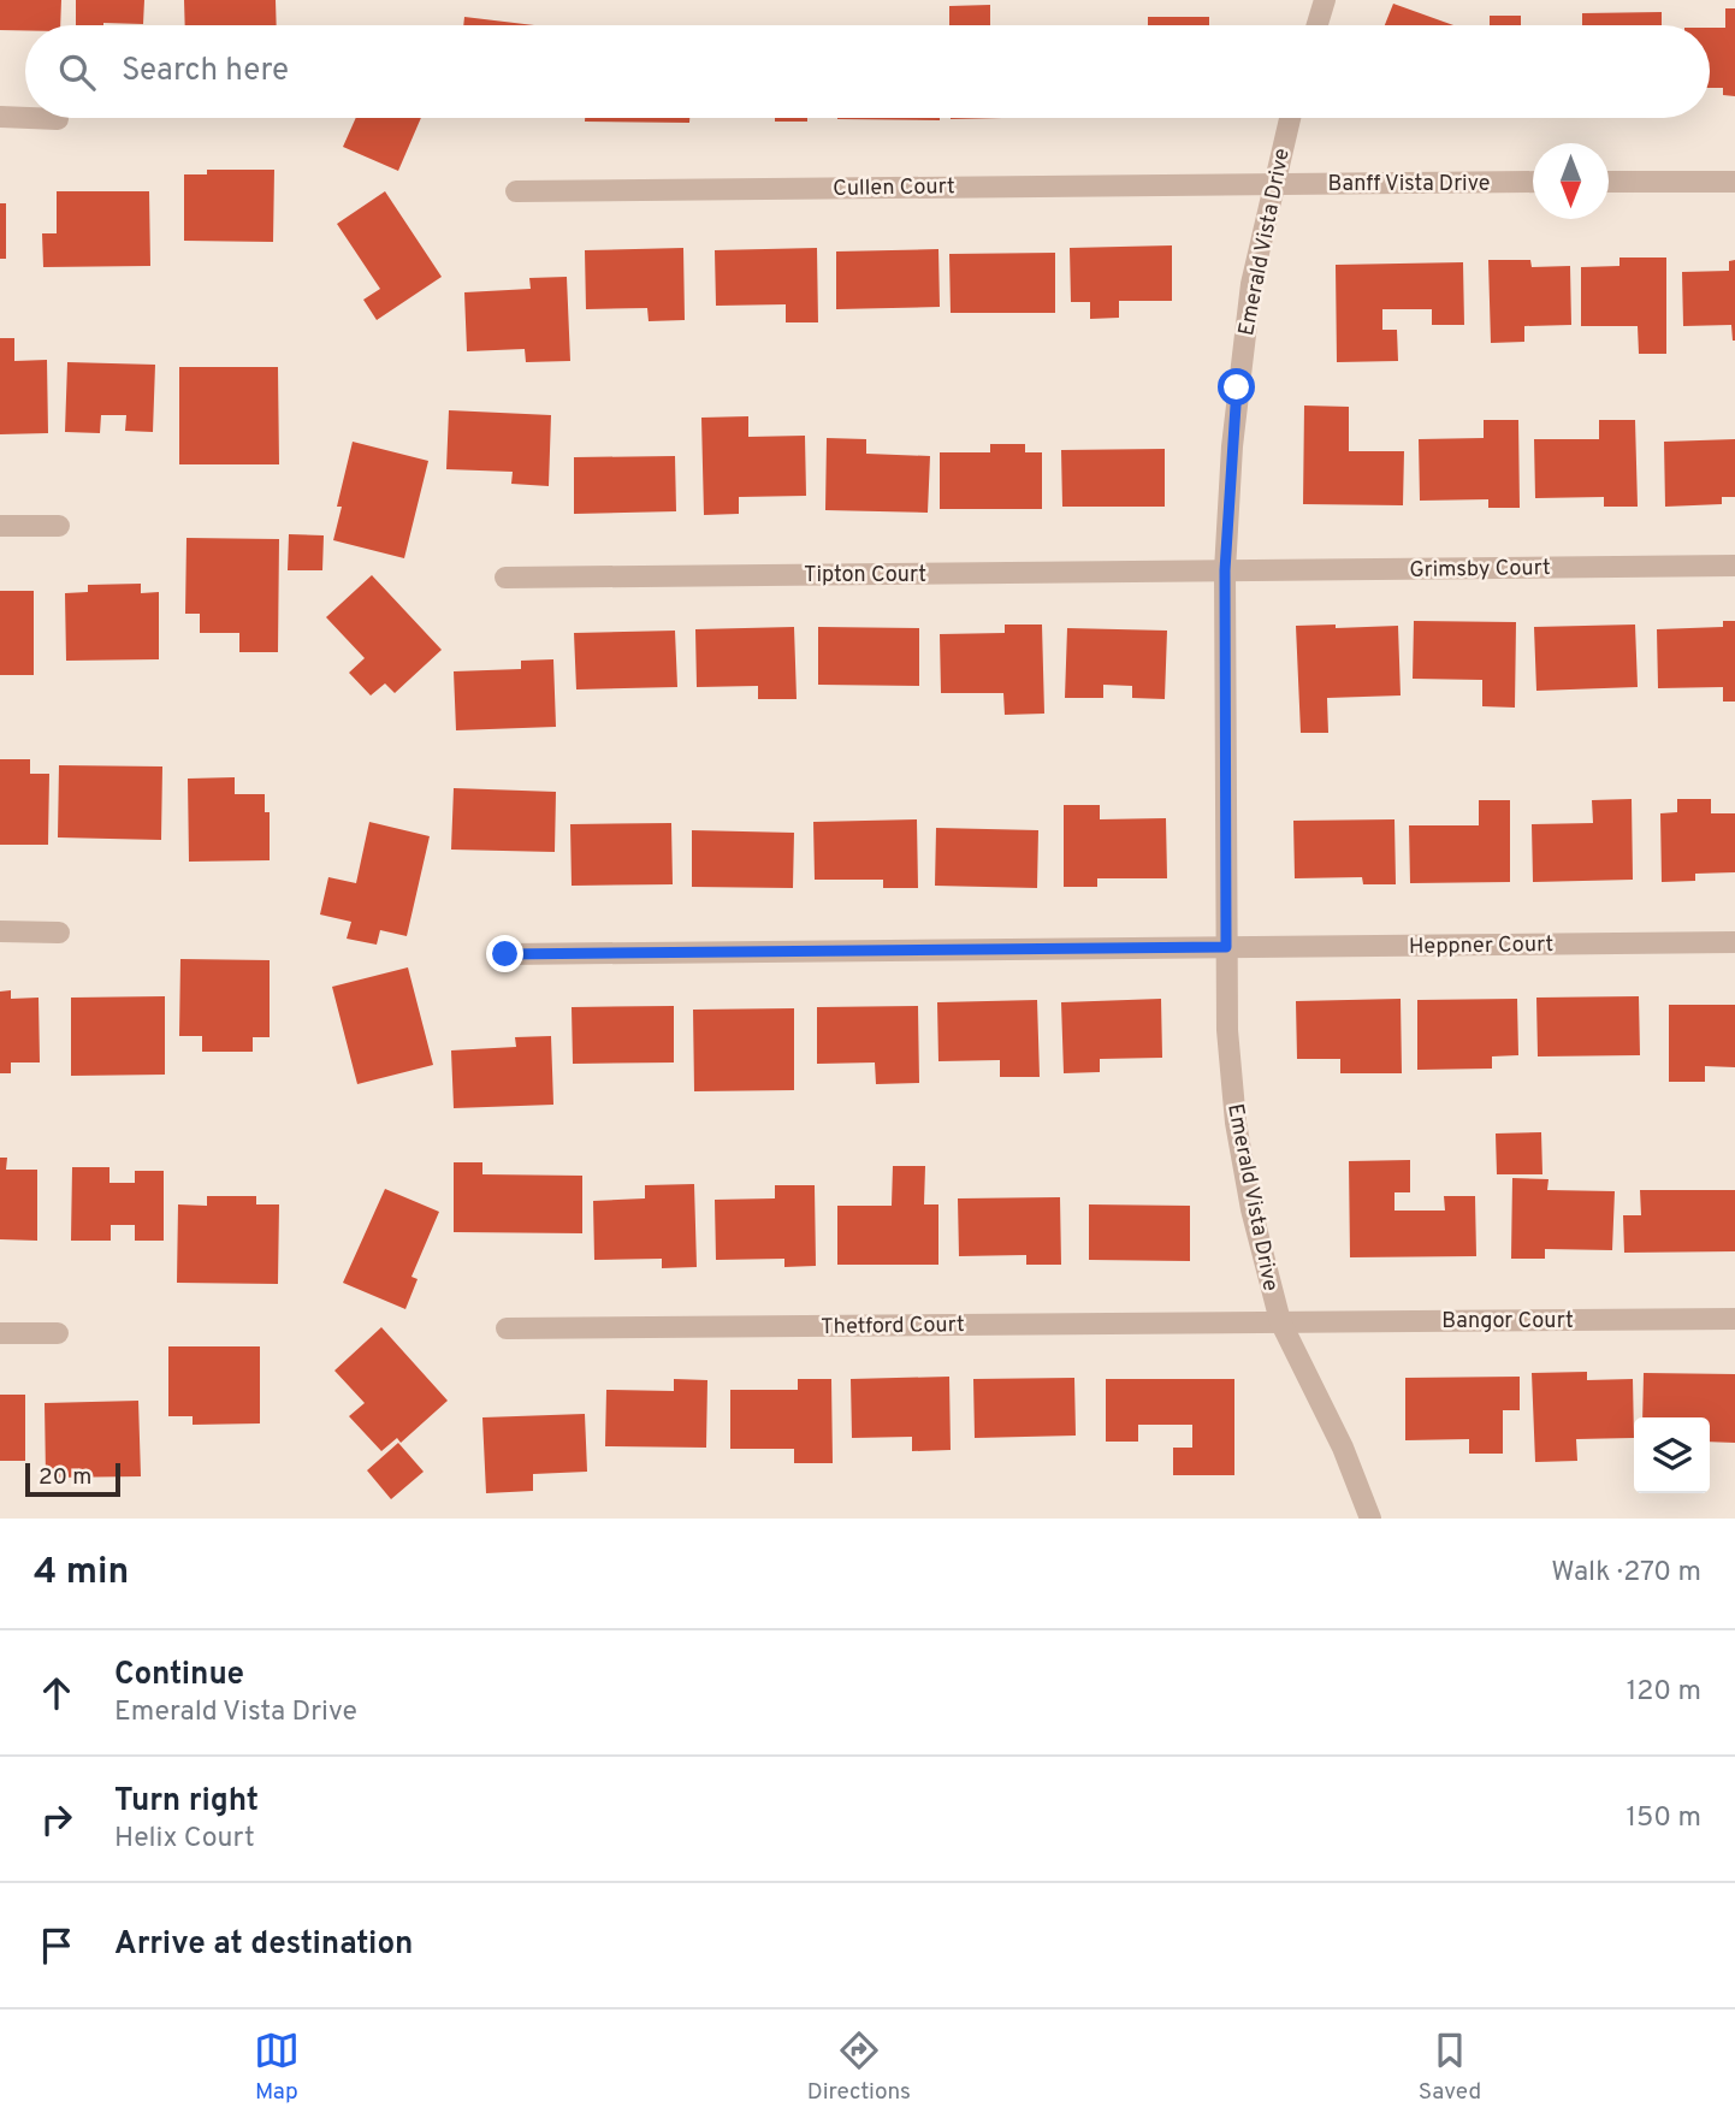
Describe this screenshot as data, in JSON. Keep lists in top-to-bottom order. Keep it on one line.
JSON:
{"streets":{"street":["Banff Vista Drive","Cullen Court","Emerald Vista Drive","Grimsby Court","Tipton Court","Heppner Court","Bangor Court","Thetford Court"]},"crossings":[["Banff Vista Drive","Cullen Court"],["Banff Vista Drive","Emerald Vista Drive"],["Cullen Court","Emerald Vista Drive"],["Emerald Vista Drive","Grimsby Court"],["Emerald Vista Drive","Tipton Court"],["Emerald Vista Drive","Heppner Court"],["Emerald Vista Drive","Bangor Court"],["Emerald Vista Drive","Thetford Court"],["Grimsby Court","Tipton Court"],["Bangor Court","Thetford Court"]],"scale_bar":"20 m","north":"bottom","page":{"search":"Search here","scale":"20 m","heading":["4 min","Walk · 270 m"],"list":[["Continue","Emerald Vista Drive","120 m"],["Turn right","Helix Court","150 m"],"Arrive at destination"],"nav":["Map","Directions","Saved"]}}
